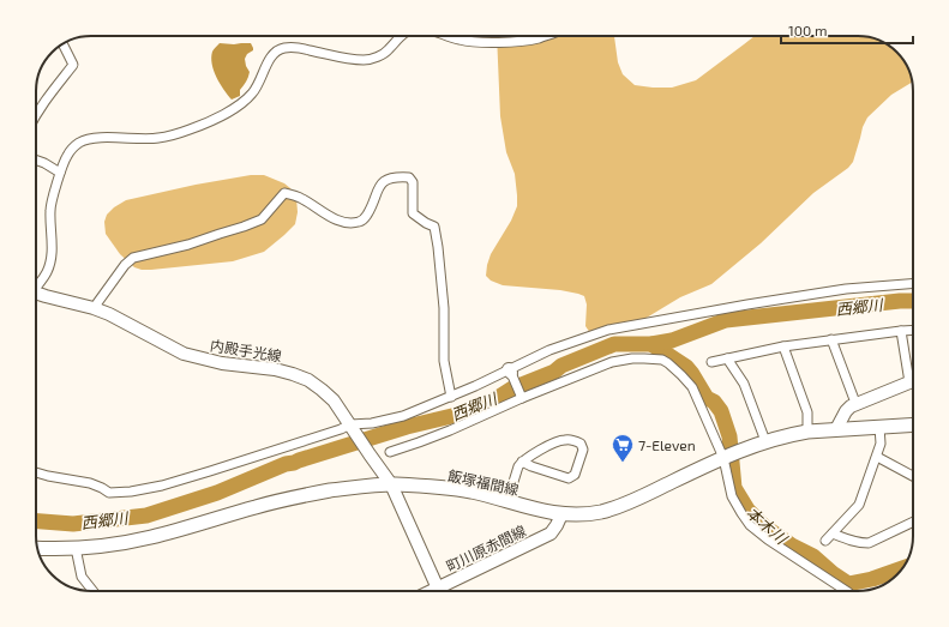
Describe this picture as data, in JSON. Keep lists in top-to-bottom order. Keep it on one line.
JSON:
{"streets":{"main road":["内殿手光線","飯塚福間線","町川原赤間線"]},"crossings":[["内殿手光線","飯塚福間線"],["内殿手光線","町川原赤間線"],["飯塚福間線","町川原赤間線"]],"water":["西郷川","本木川"],"places":{"supermarket":["7-Eleven"]},"scale_bar":"100 m"}
